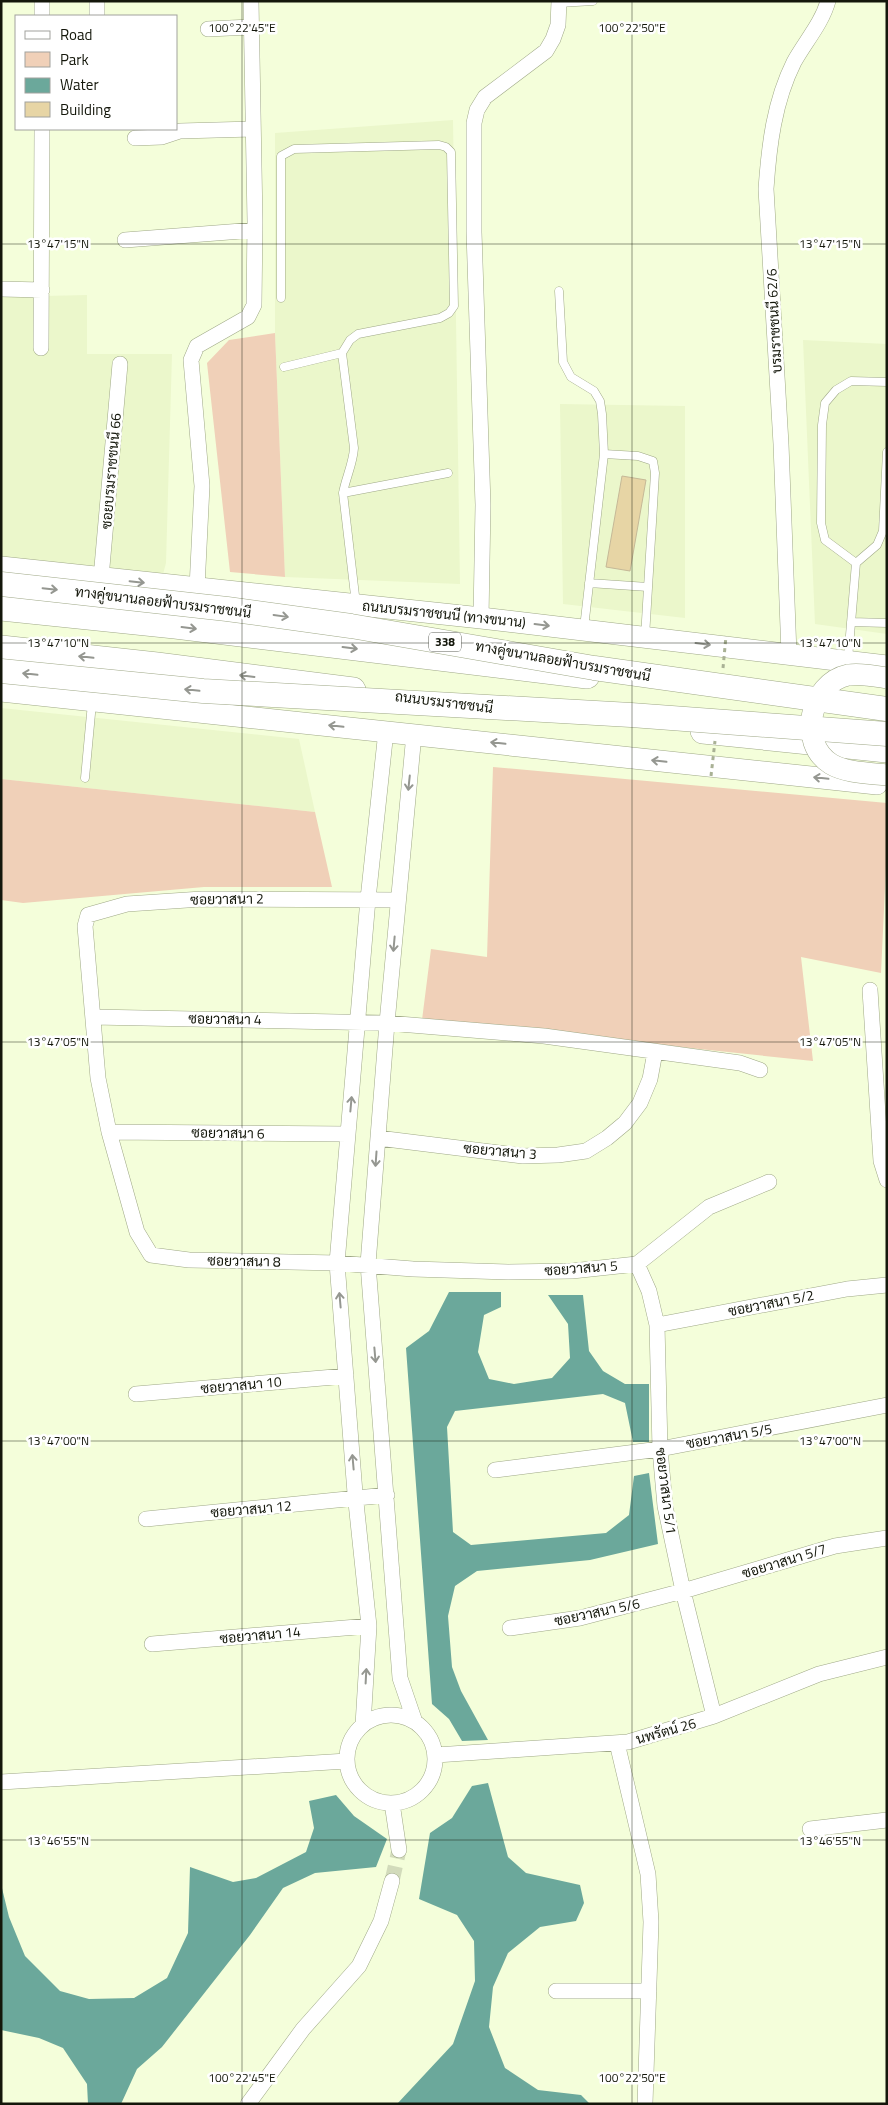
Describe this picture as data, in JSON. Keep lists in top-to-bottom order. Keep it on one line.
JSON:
{"streets":{"highway":["338","ถนนบรมราชชนนี"],"main road":["ทางคู่ขนานลอยฟ้าบรมราชชนนี","ถนนบรมราชชนนี (ทางขนาน)"],"street":["บรมราชชนนี 62/6","ซอยบรมราชชนนี 66","ซอยวาสนา 2","ซอยวาสนา 4","ซอยวาสนา 6","ซอยวาสนา 3","ซอยวาสนา 8","ซอยวาสนา 5","ซอยวาสนา 5/2","ซอยวาสนา 10","ซอยวาสนา 5/5","ซอยวาสนา 5/1","ซอยวาสนา 12","ซอยวาสนา 5/7","ซอยวาสนา 5/6","ซอยวาสนา 14","นพรัตน์ 26"]},"crossings":[["บรมราชชนนี 62/6","ถนนบรมราชชนนี (ทางขนาน)"],["ซอยบรมราชชนนี 66","ถนนบรมราชชนนี (ทางขนาน)"],["ซอยวาสนา 2","ซอยวาสนา 4"],["ซอยวาสนา 4","ซอยวาสนา 3"],["ซอยวาสนา 6","ซอยวาสนา 8"],["ซอยวาสนา 8","ซอยวาสนา 5"],["ซอยวาสนา 5","ซอยวาสนา 5/1"],["ซอยวาสนา 5/2","ซอยวาสนา 5/1"],["ซอยวาสนา 5/5","ซอยวาสนา 5/1"],["ซอยวาสนา 5/1","ซอยวาสนา 5/7"],["ซอยวาสนา 5/1","ซอยวาสนา 5/6"],["ซอยวาสนา 5/1","นพรัตน์ 26"],["ซอยวาสนา 5/7","ซอยวาสนา 5/6"]],"legend":["Road","Park","Water","Building"],"coordinates":["100°22'45\"E","100°22'50\"E","13°47'15\"N","13°47'10\"N","13°47'05\"N","13°47'00\"N","13°46'55\"N"]}
